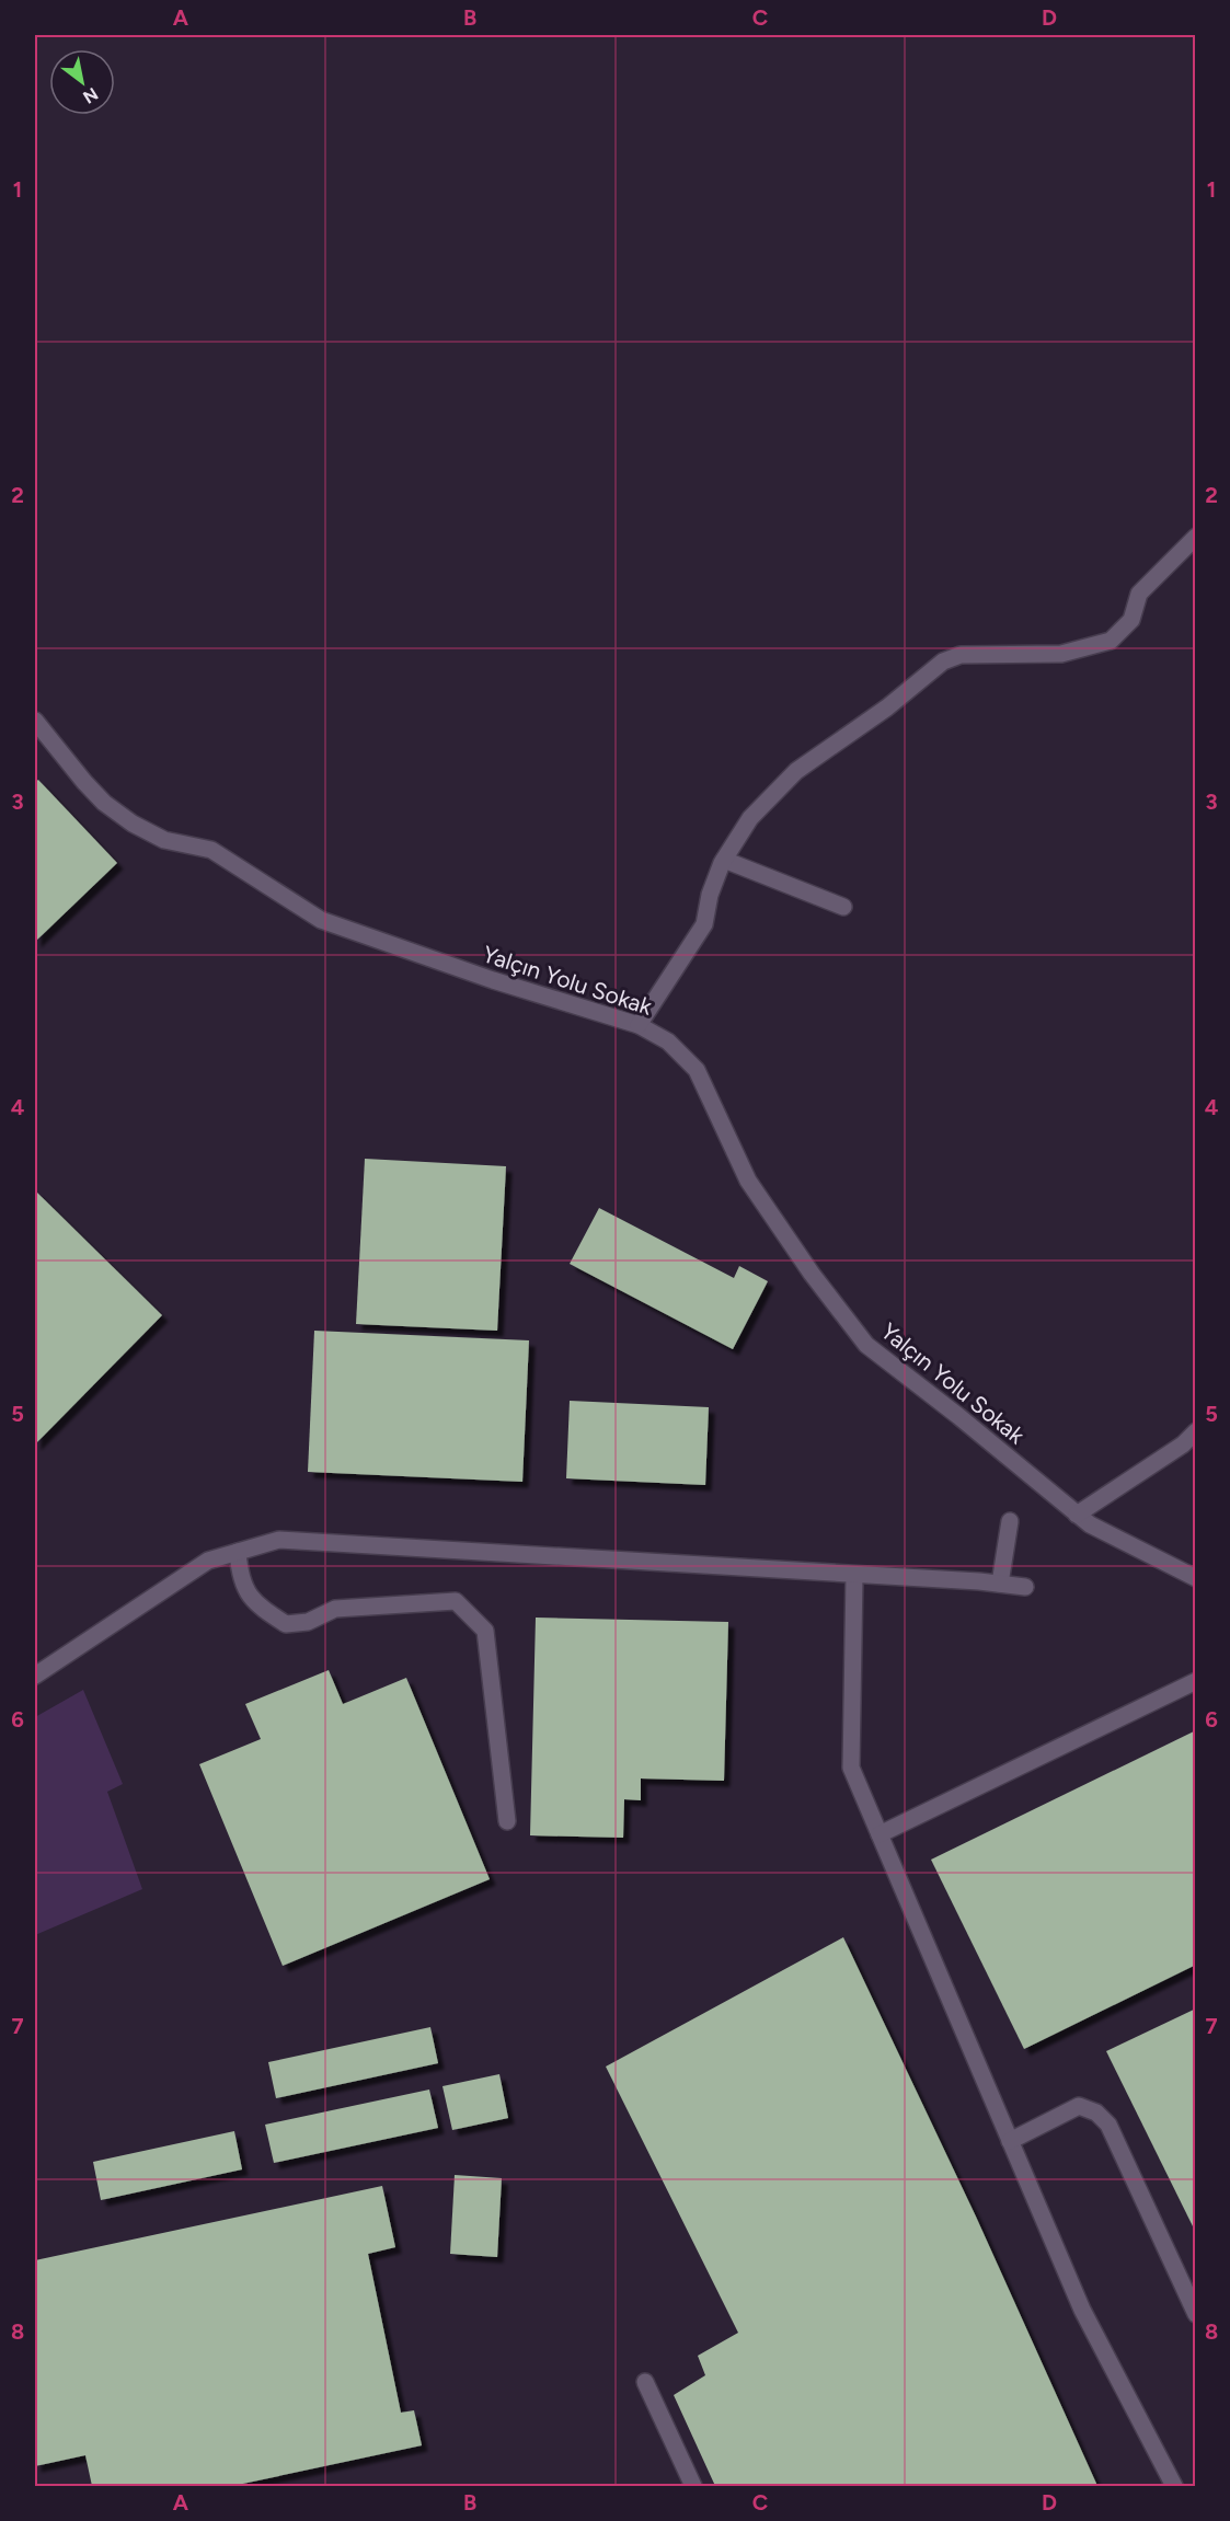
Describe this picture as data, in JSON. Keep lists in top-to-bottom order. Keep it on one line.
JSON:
{"streets":{"street":["Yalçın Yolu Sokak"]},"north":"bottom right","grid":{"columns":["A","B","C","D"],"rows":["1","2","3","4","5","6","7","8"]}}
